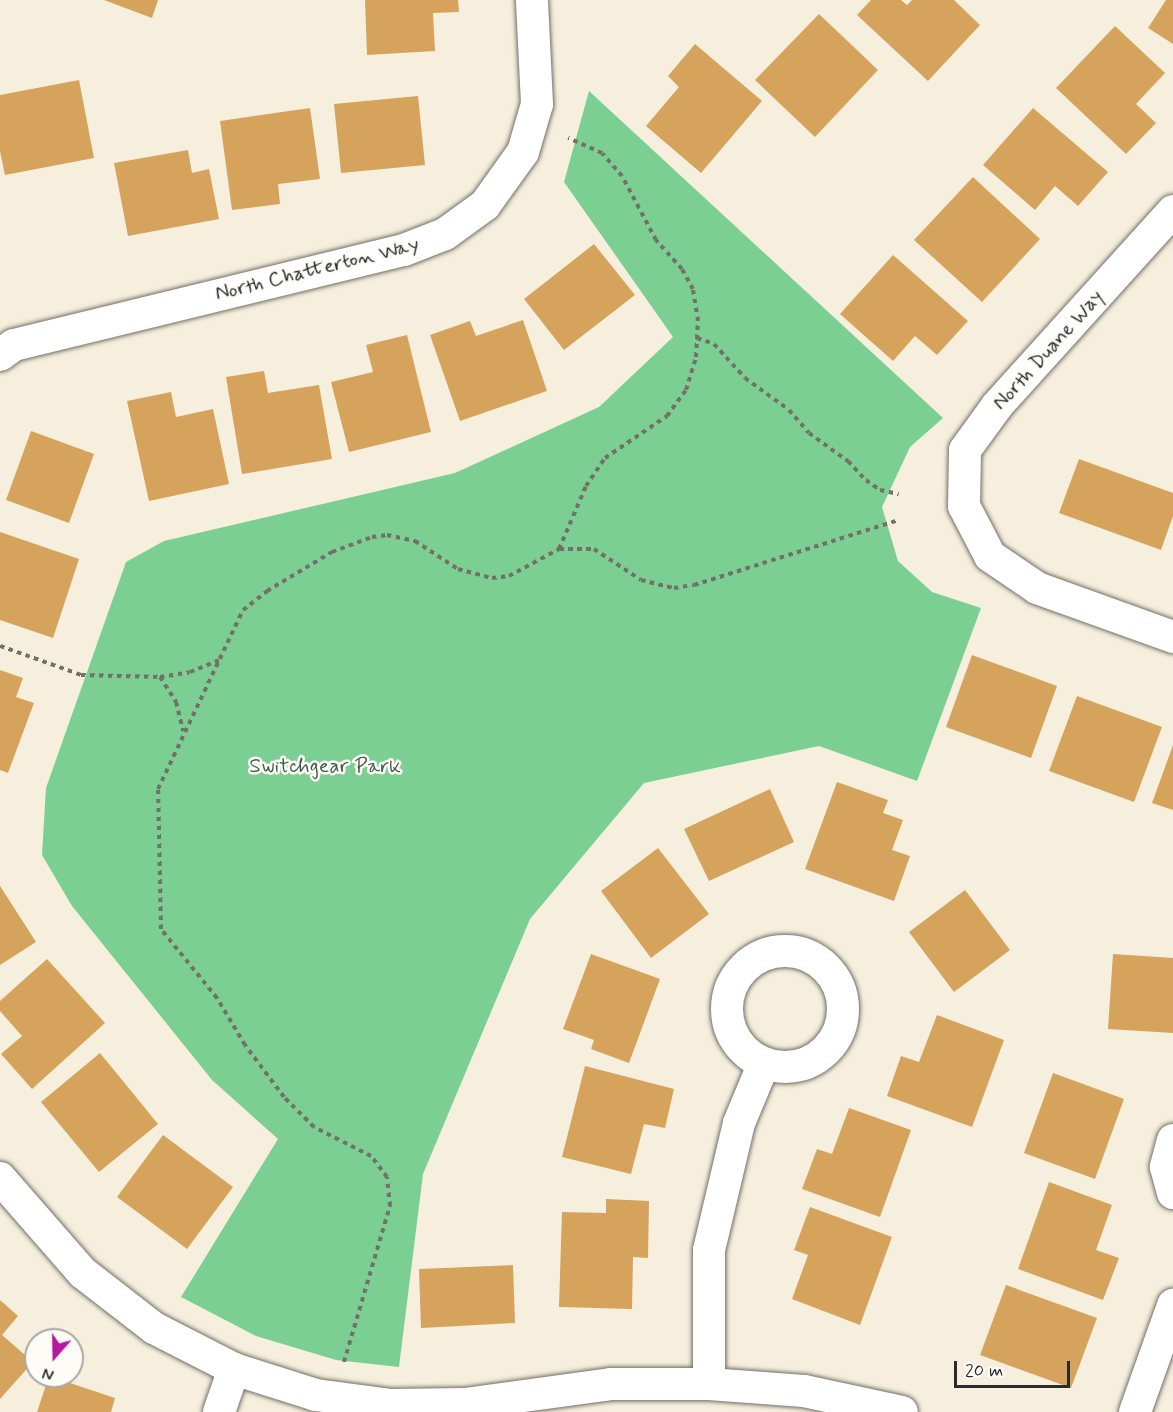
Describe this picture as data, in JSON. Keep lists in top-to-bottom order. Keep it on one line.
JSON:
{"streets":{"street":["North Chatterton Way","North Duane Way"]},"parks":["Switchgear Park"],"scale_bar":"20 m","north":"bottom"}
